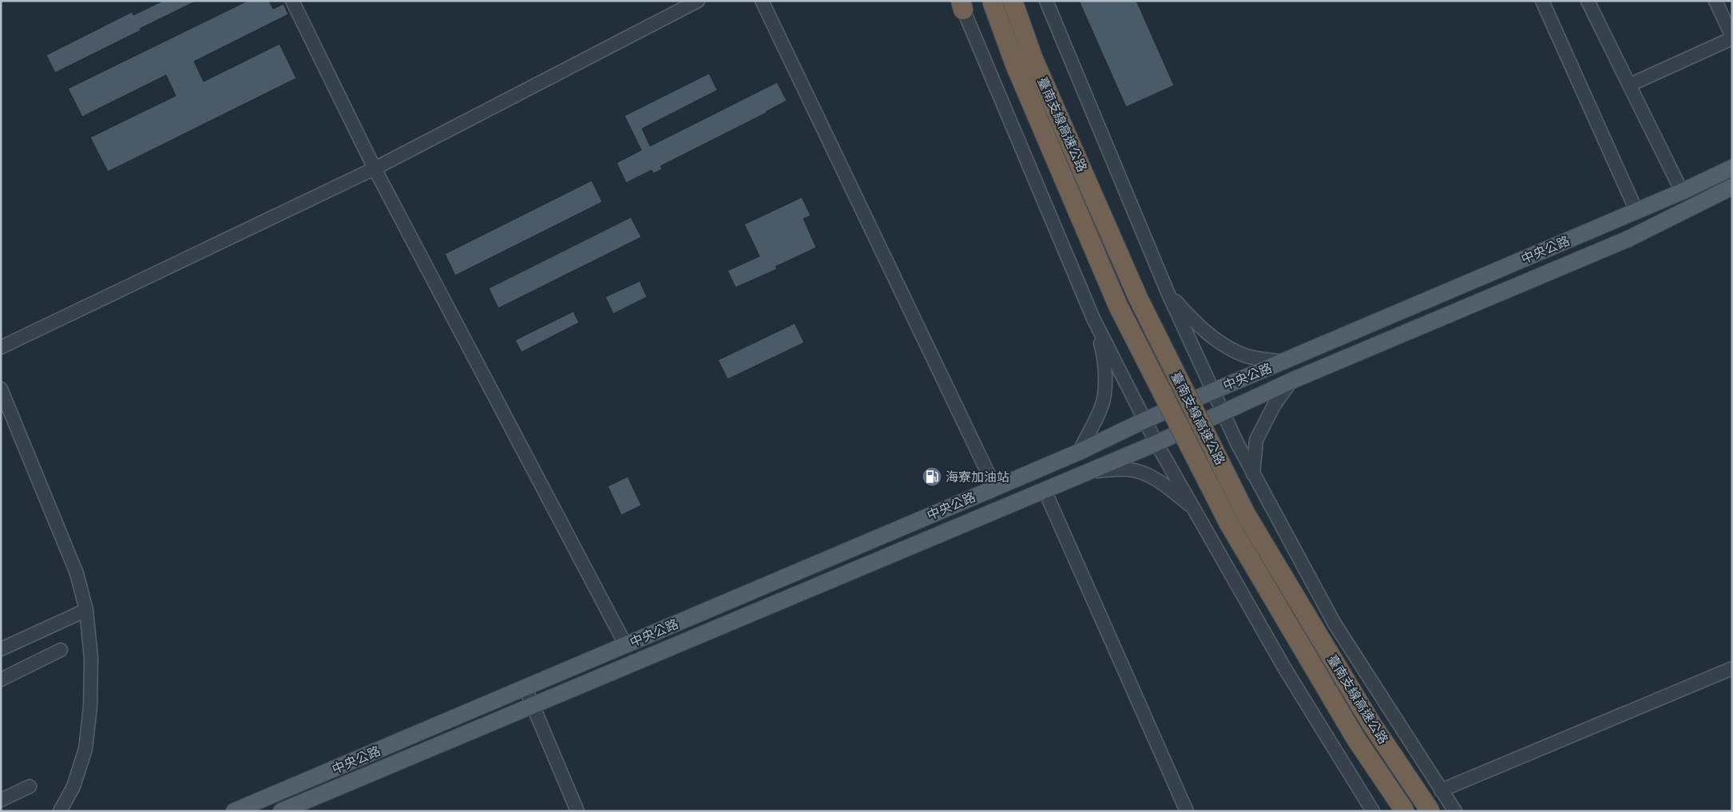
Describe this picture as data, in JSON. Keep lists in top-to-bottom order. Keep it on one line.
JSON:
{"streets":{"highway":["臺南支線高速公路"],"main road":["中央公路"]},"places":{"fuel station":["海寮加油站"]}}
